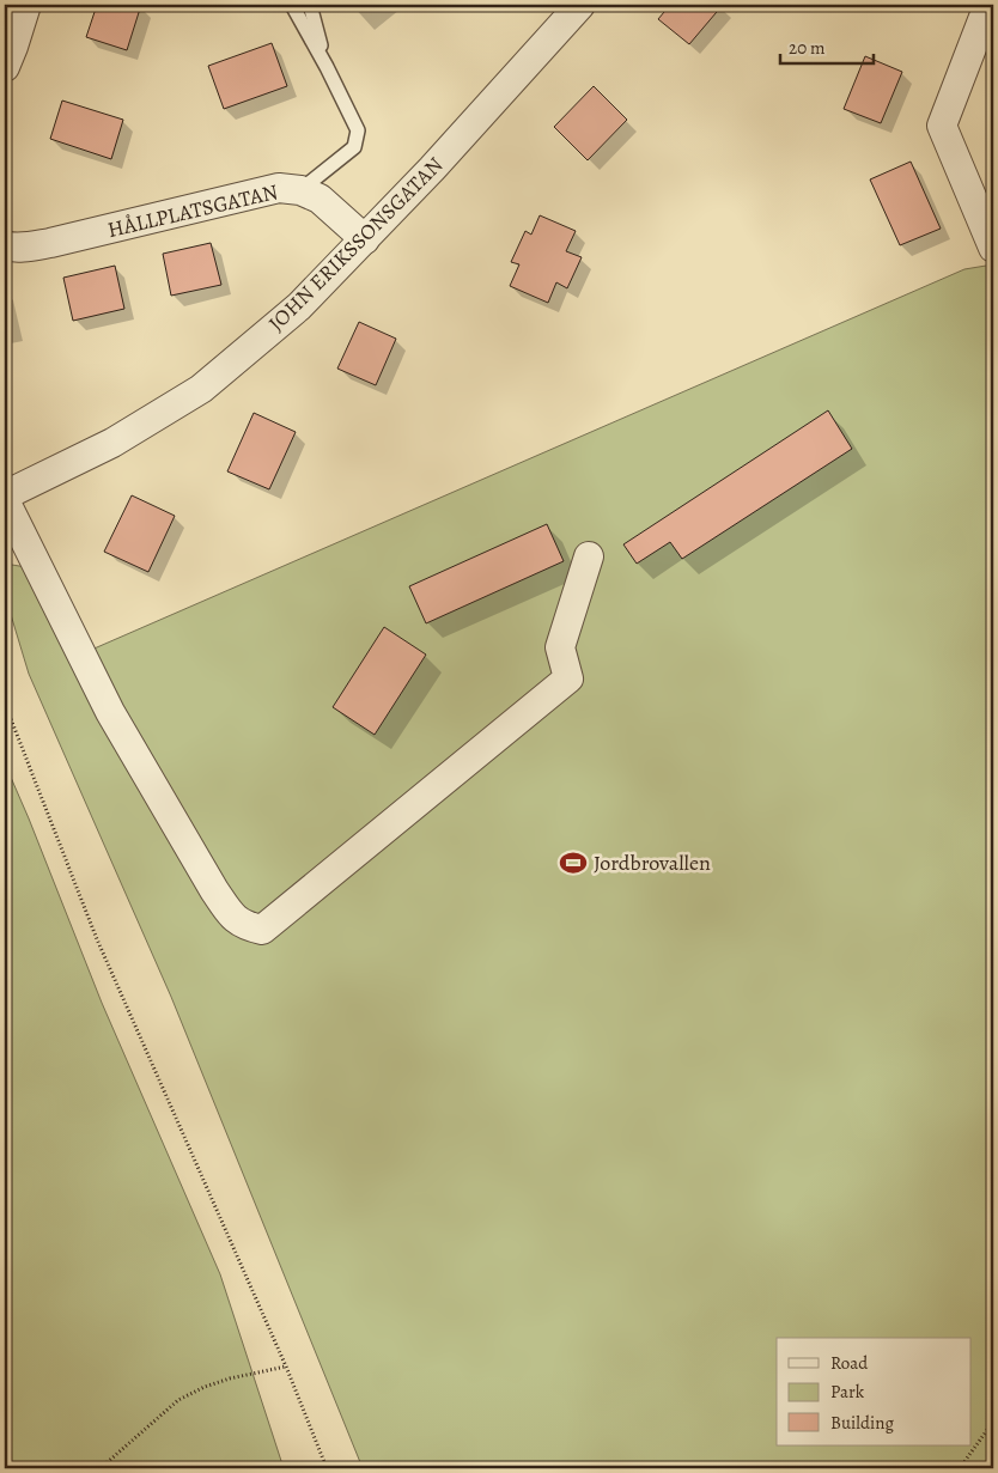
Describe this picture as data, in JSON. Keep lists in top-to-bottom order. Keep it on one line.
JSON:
{"streets":{"street":["HÅLLPLATSGATAN","JOHN ERIKSSONSGATAN"]},"crossings":[["HÅLLPLATSGATAN","JOHN ERIKSSONSGATAN"]],"places":{"sports":["Jordbrovallen"]},"legend":["Road","Park","Building"],"scale_bar":"20 m"}
